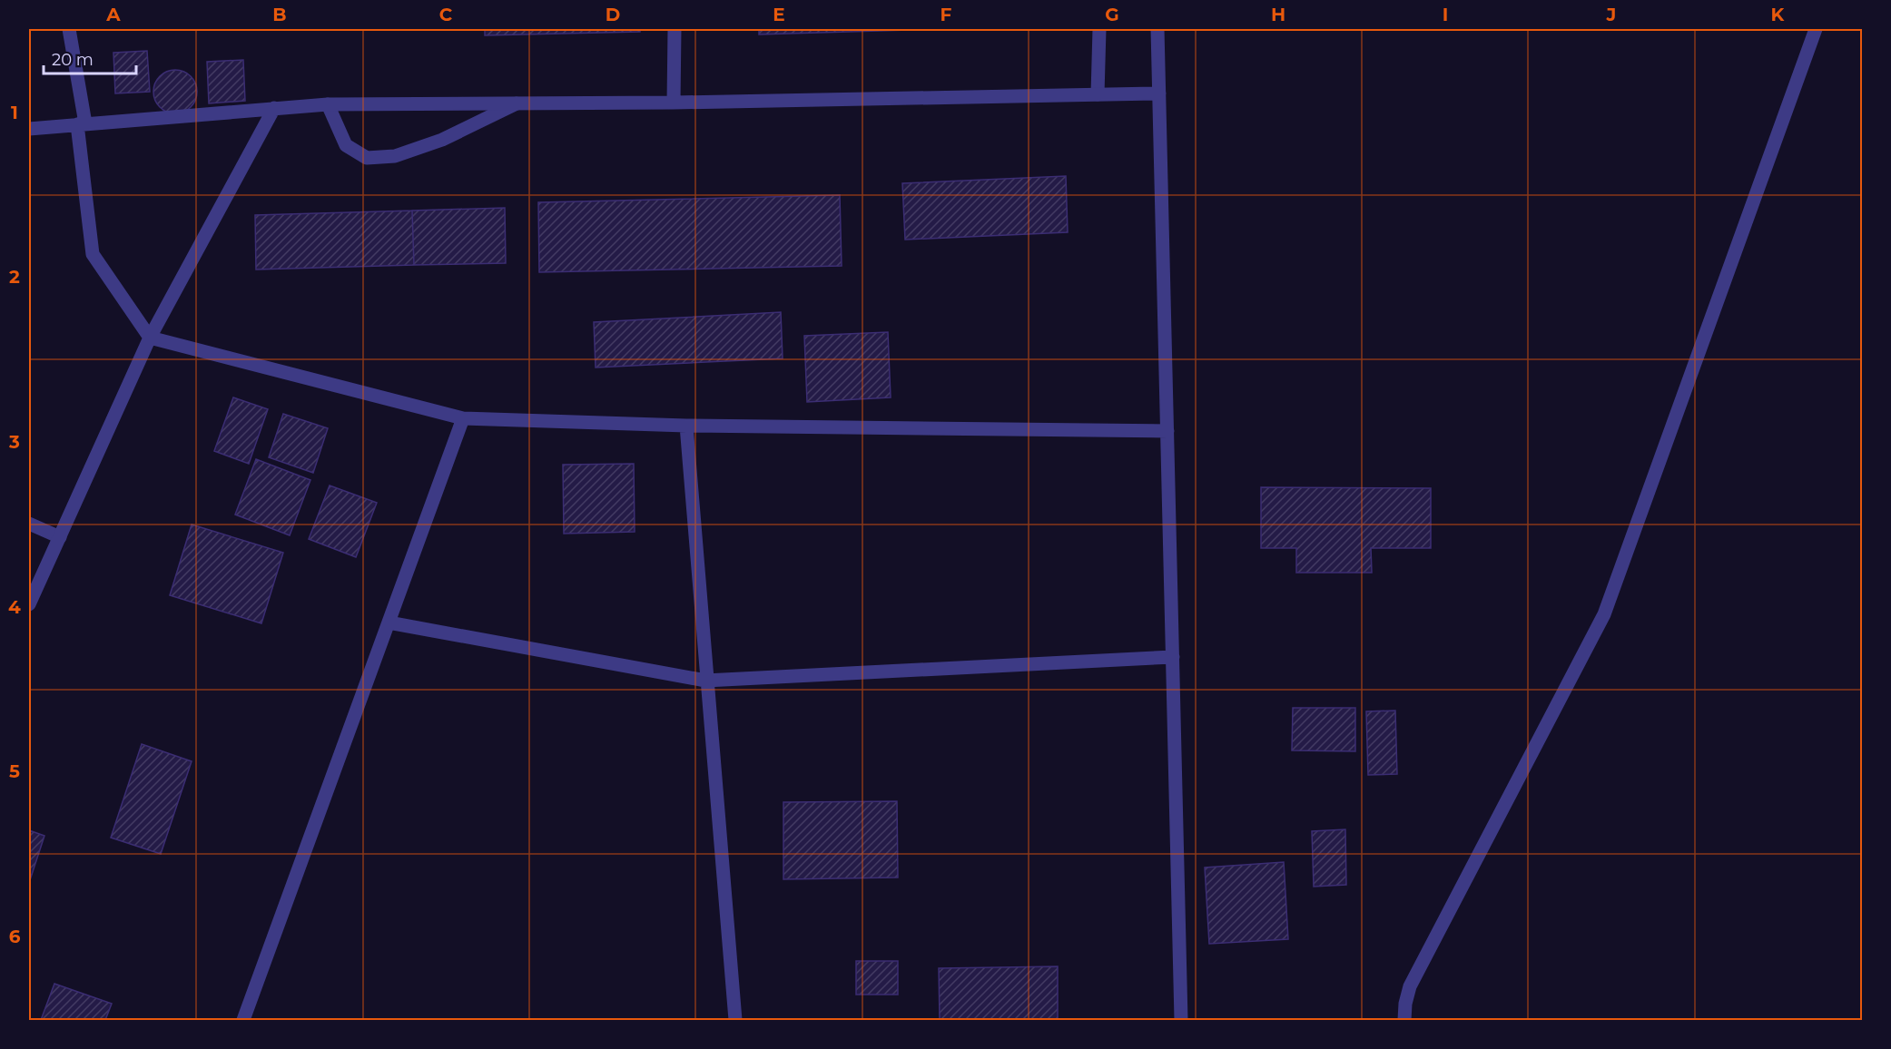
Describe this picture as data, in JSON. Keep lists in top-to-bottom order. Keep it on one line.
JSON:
{"scale_bar":"20 m","grid":{"columns":["A","B","C","D","E","F","G","H","I","J","K"],"rows":["1","2","3","4","5","6"]}}
